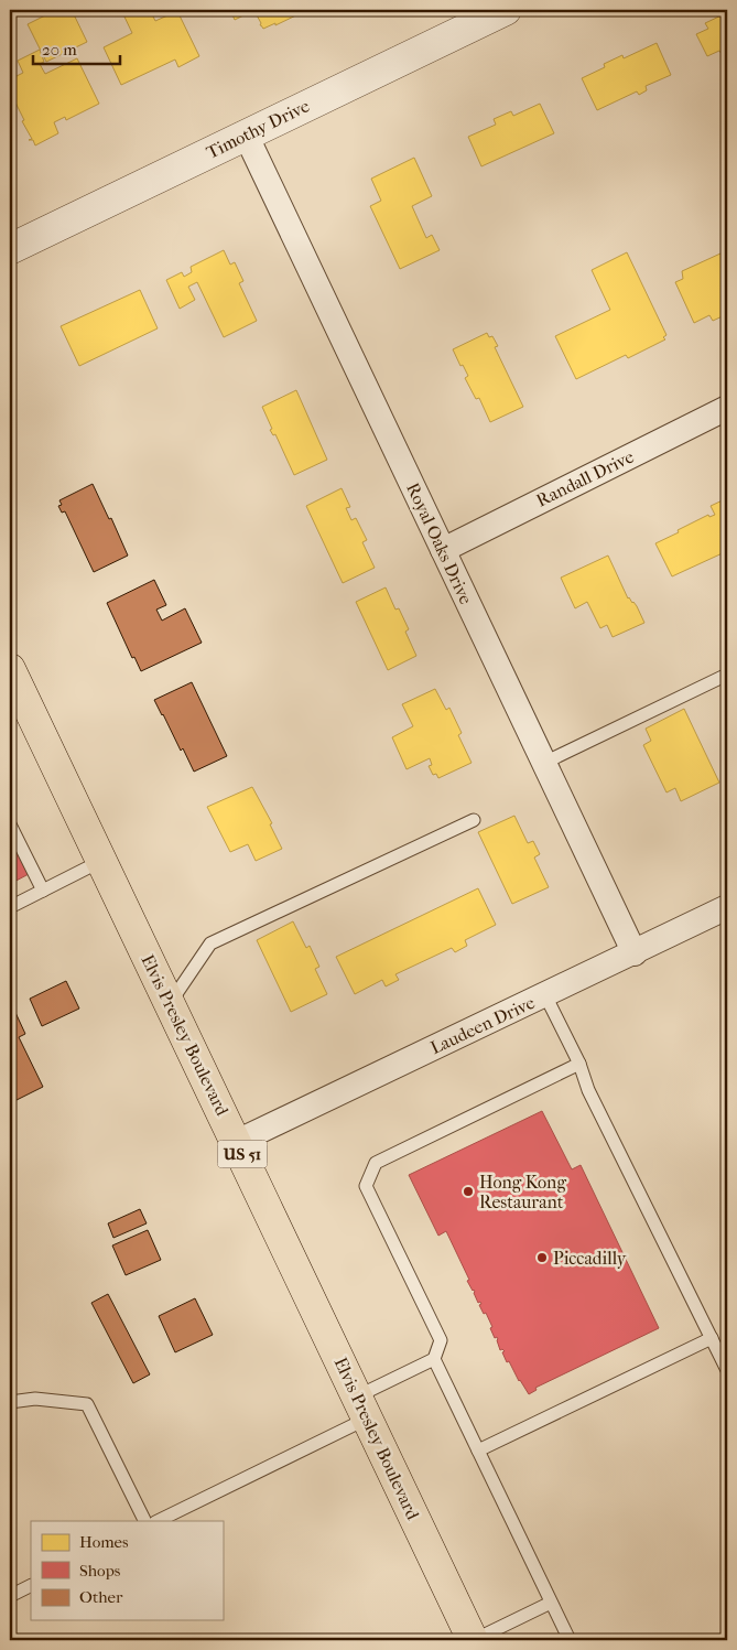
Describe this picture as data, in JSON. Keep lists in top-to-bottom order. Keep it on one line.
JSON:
{"streets":{"main road":["Elvis Presley Boulevard","US 51"],"street":["Timothy Drive","Randall Drive","Royal Oaks Drive","Laudeen Drive"]},"crossings":[["Timothy Drive","Royal Oaks Drive"],["Randall Drive","Royal Oaks Drive"],["Royal Oaks Drive","Laudeen Drive"],["Laudeen Drive","Elvis Presley Boulevard"]],"places":["Hong Kong Restaurant","Piccadilly"],"legend":["Homes","Shops","Other"],"scale_bar":"20 m"}
